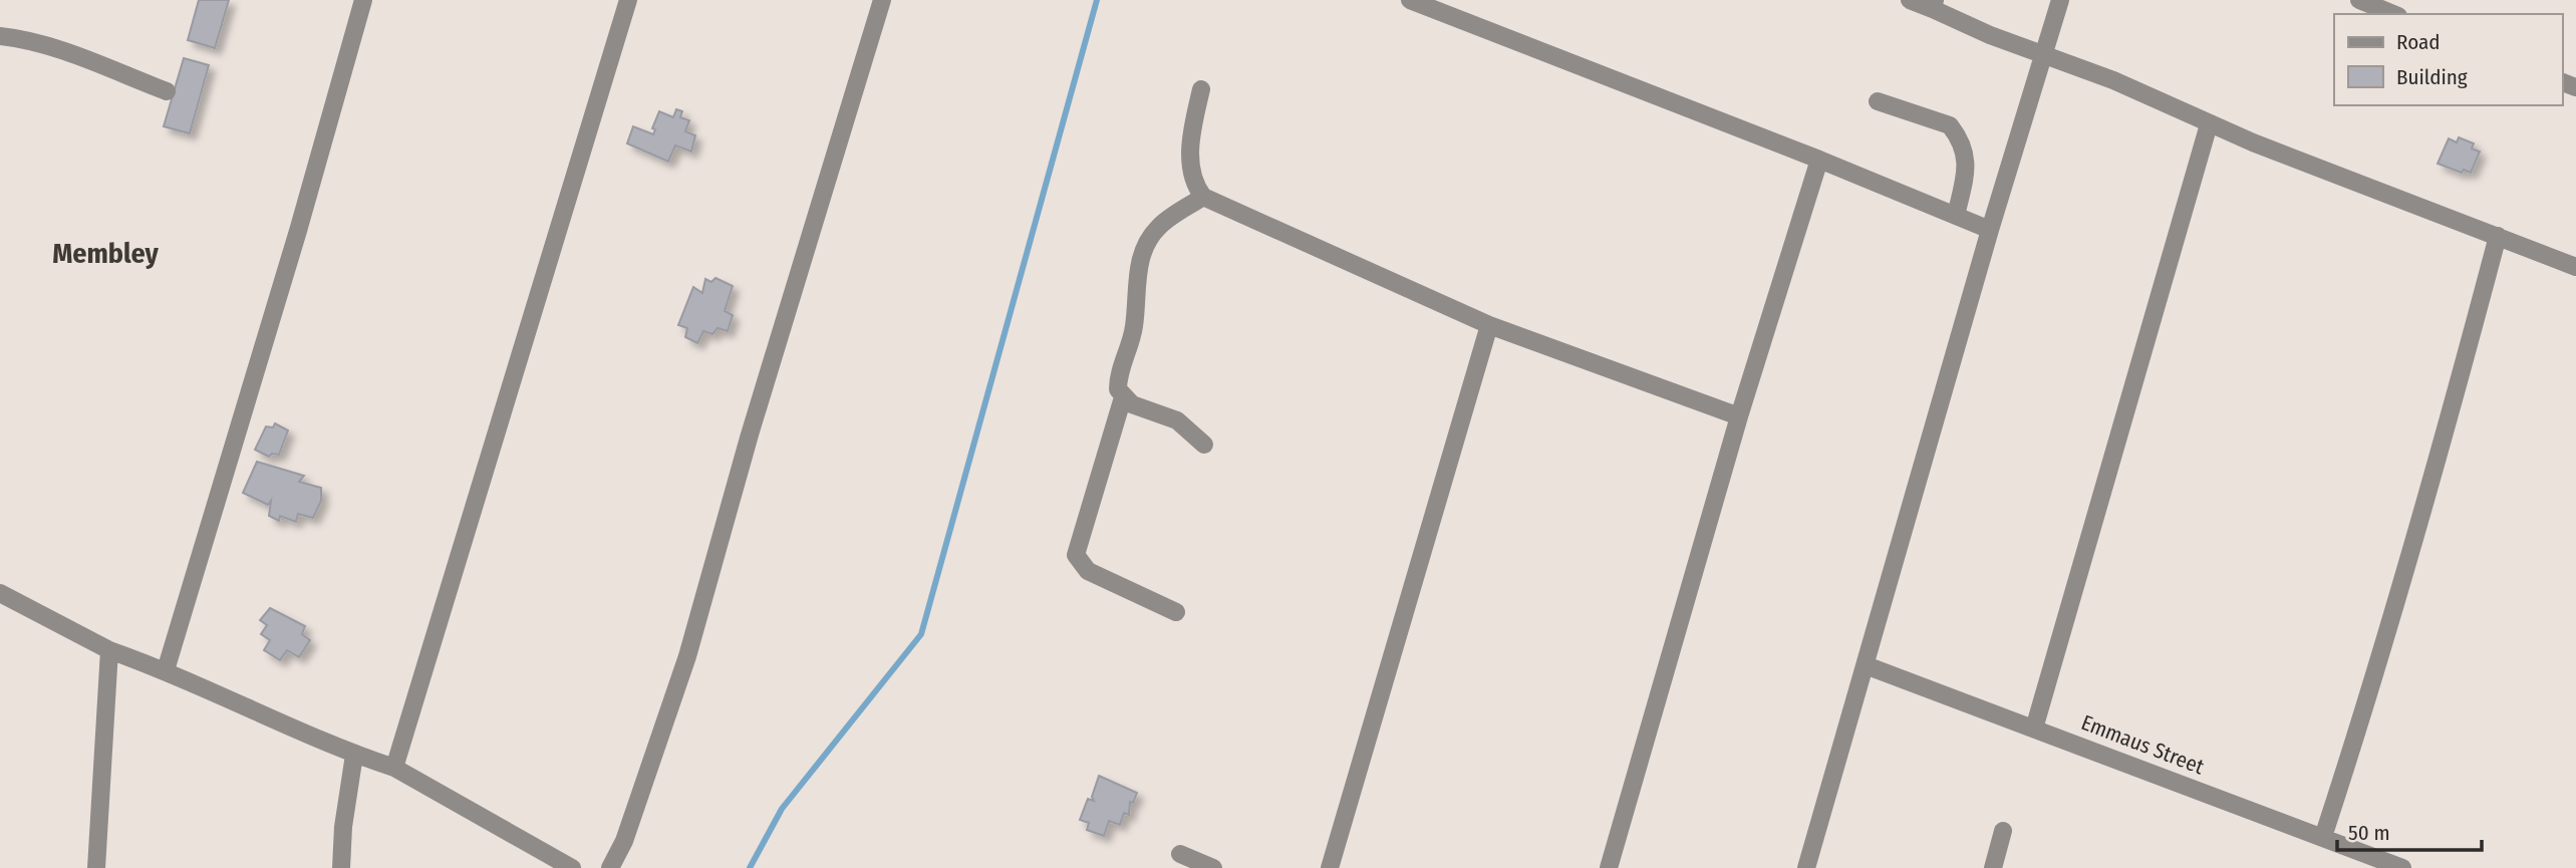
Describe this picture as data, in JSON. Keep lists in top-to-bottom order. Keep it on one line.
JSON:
{"streets":{"street":["Emmaus Street"]},"districts":["Membley"],"legend":["Road","Building"],"scale_bar":"50 m"}
